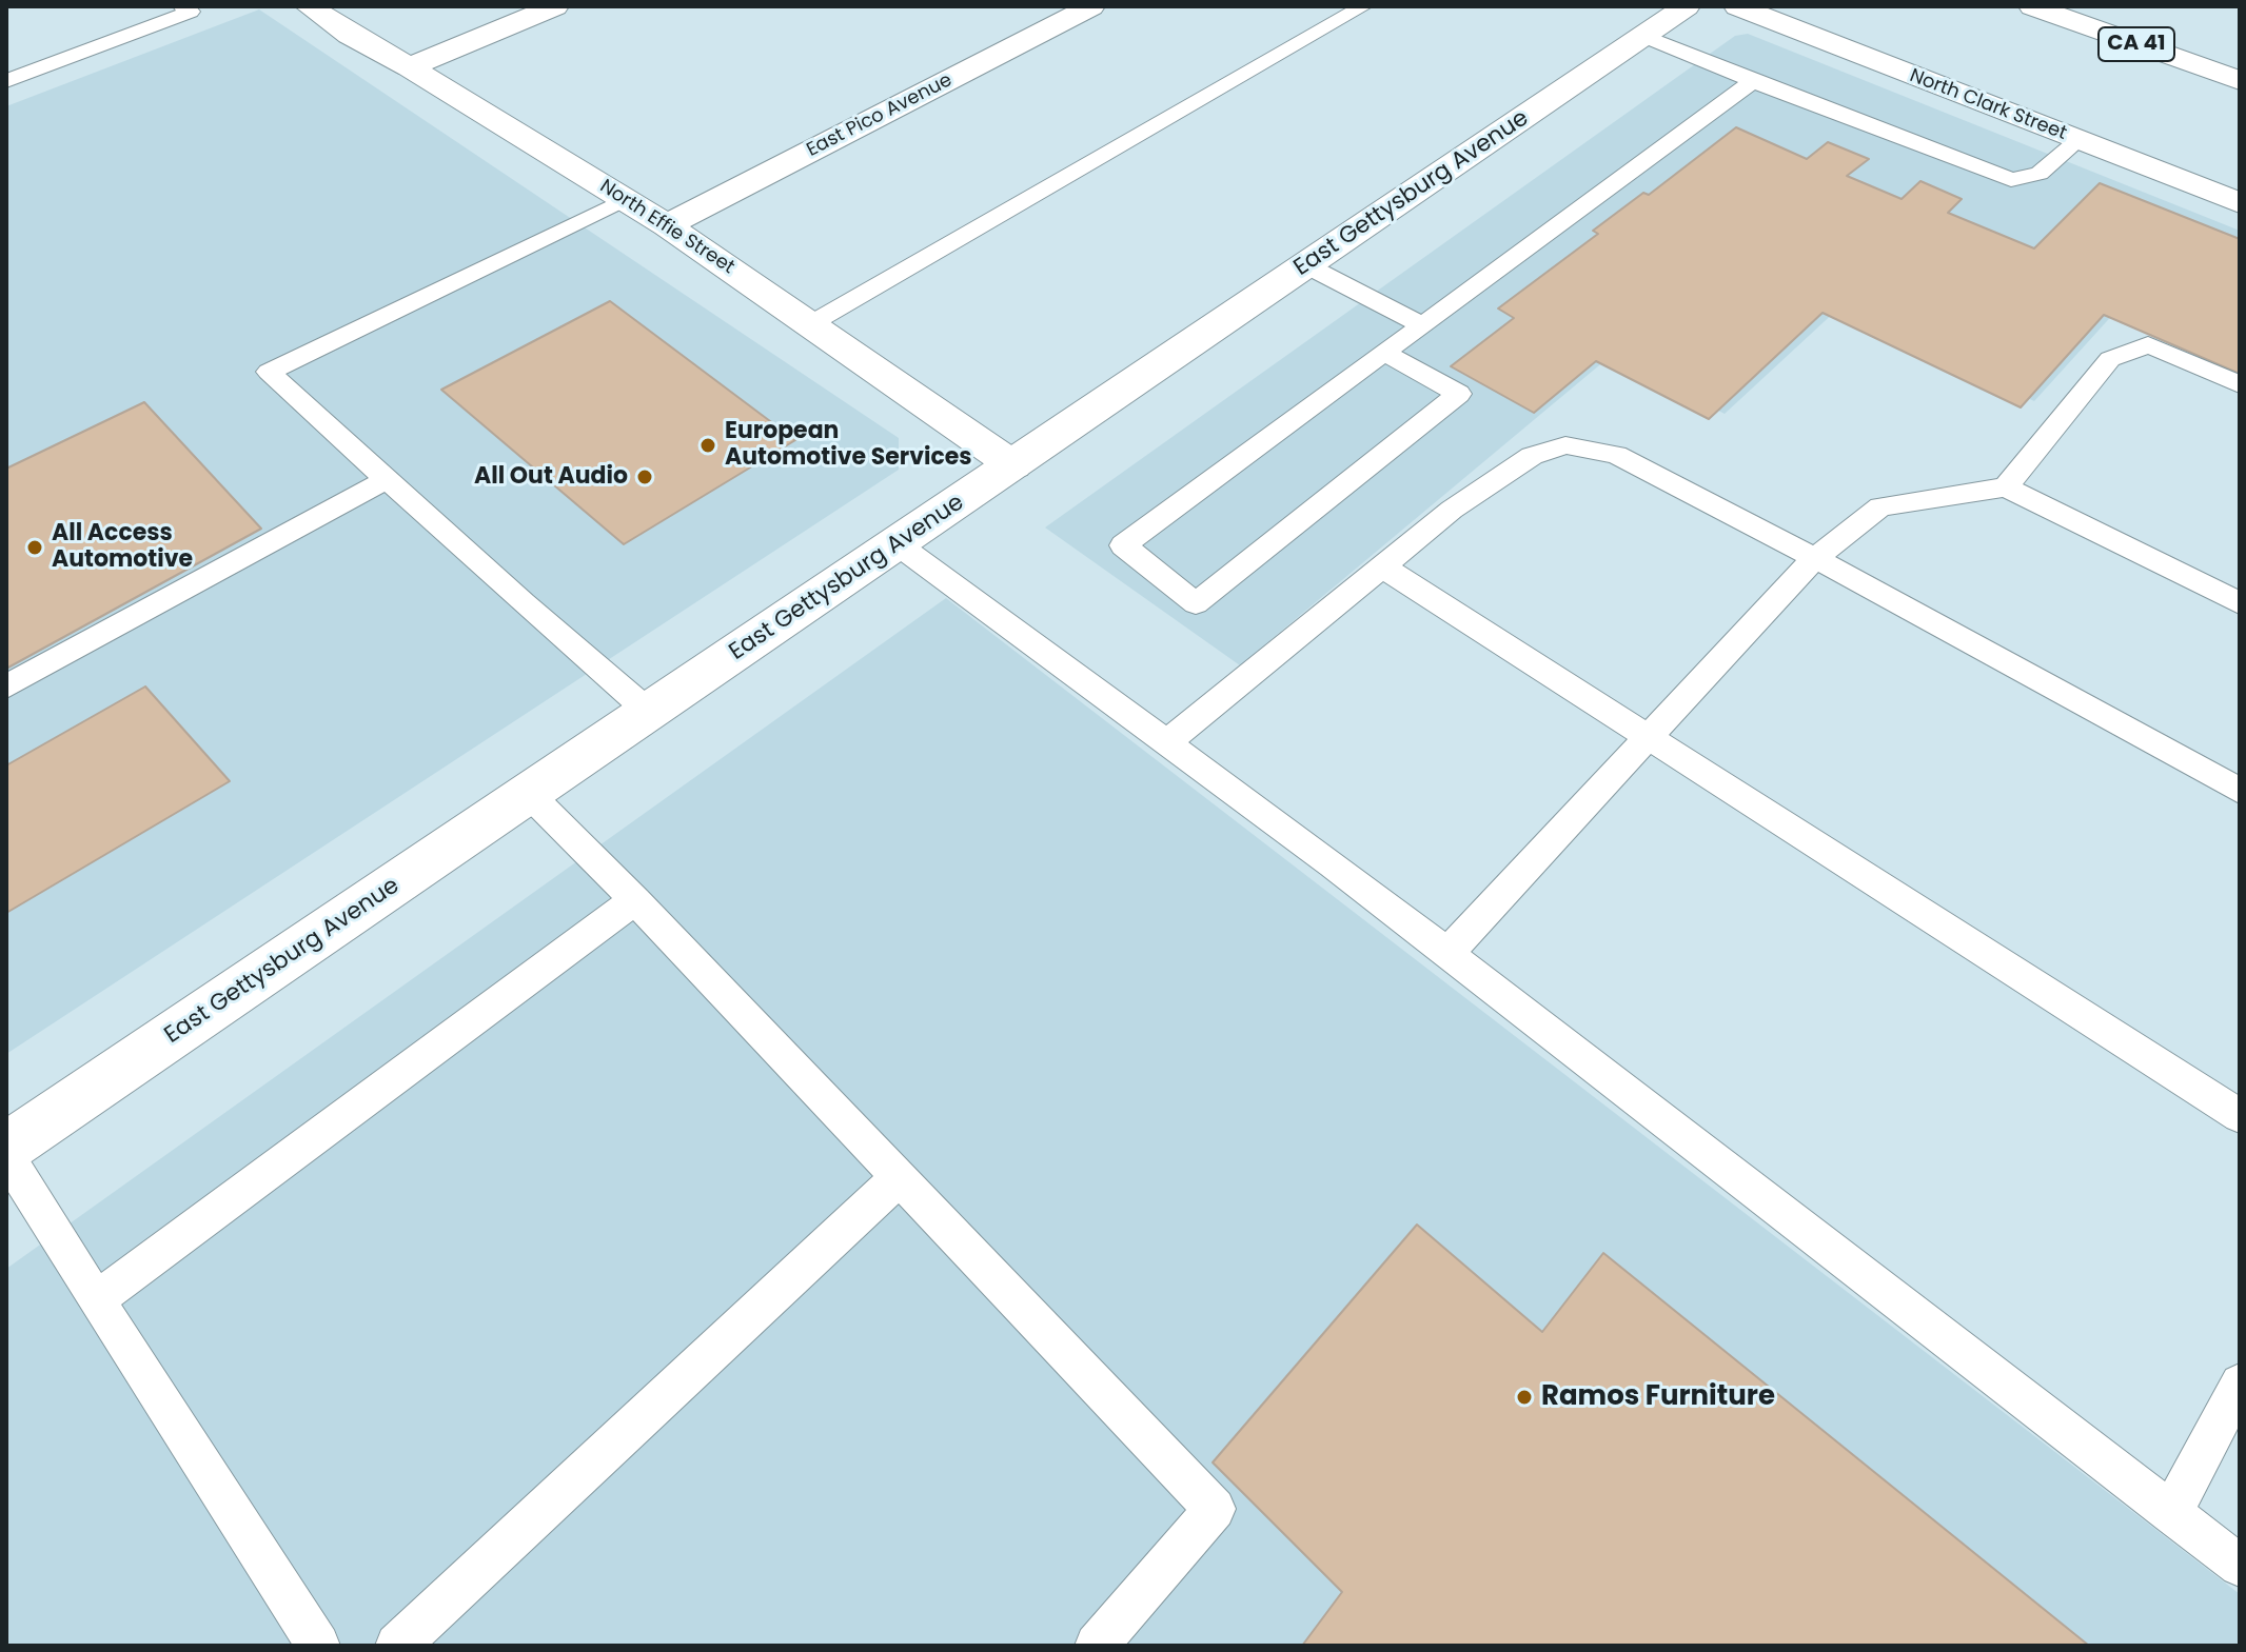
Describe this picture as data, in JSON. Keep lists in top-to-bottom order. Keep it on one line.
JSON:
{"streets":{"main road":["CA 41","North Clark Street","East Pico Avenue","East Gettysburg Avenue","North Effie Street"]},"crossings":[["East Pico Avenue","North Effie Street"],["East Gettysburg Avenue","North Effie Street"]],"places":["European Automotive Services","All Out Audio","All Access Automotive","Ramos Furniture"]}
